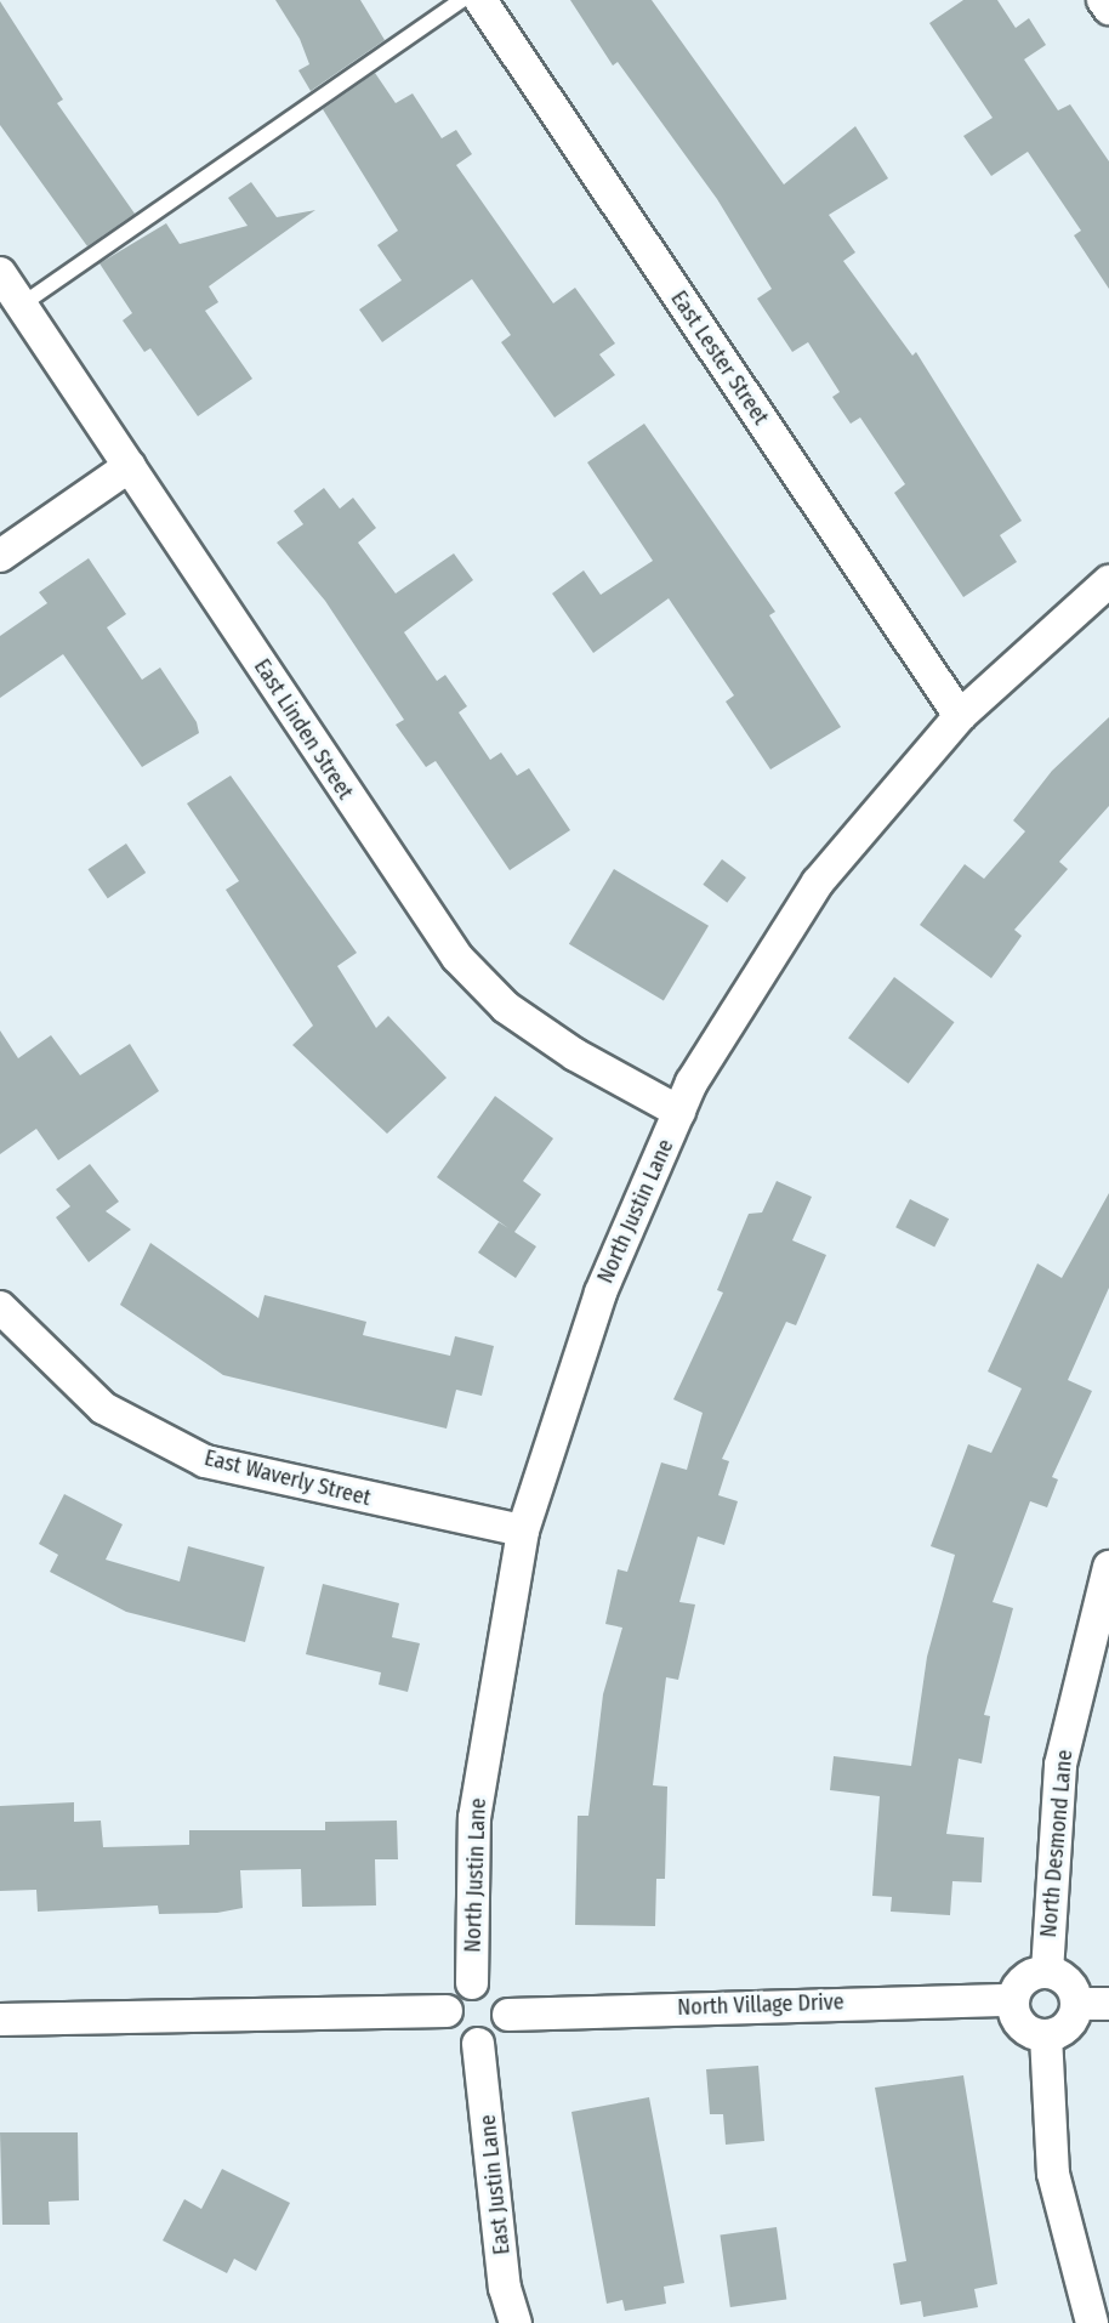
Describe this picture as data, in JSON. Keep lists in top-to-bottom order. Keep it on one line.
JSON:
{"streets":{"street":["East Lester Street","East Linden Street","North Justin Lane","East Waverly Street","North Desmond Lane","North Village Drive","East Justin Lane"]},"crossings":[["East Lester Street","North Justin Lane"],["East Linden Street","North Justin Lane"],["North Justin Lane","East Waverly Street"],["North Justin Lane","North Village Drive"],["North Justin Lane","East Justin Lane"],["North Desmond Lane","North Village Drive"],["North Village Drive","East Justin Lane"]]}
